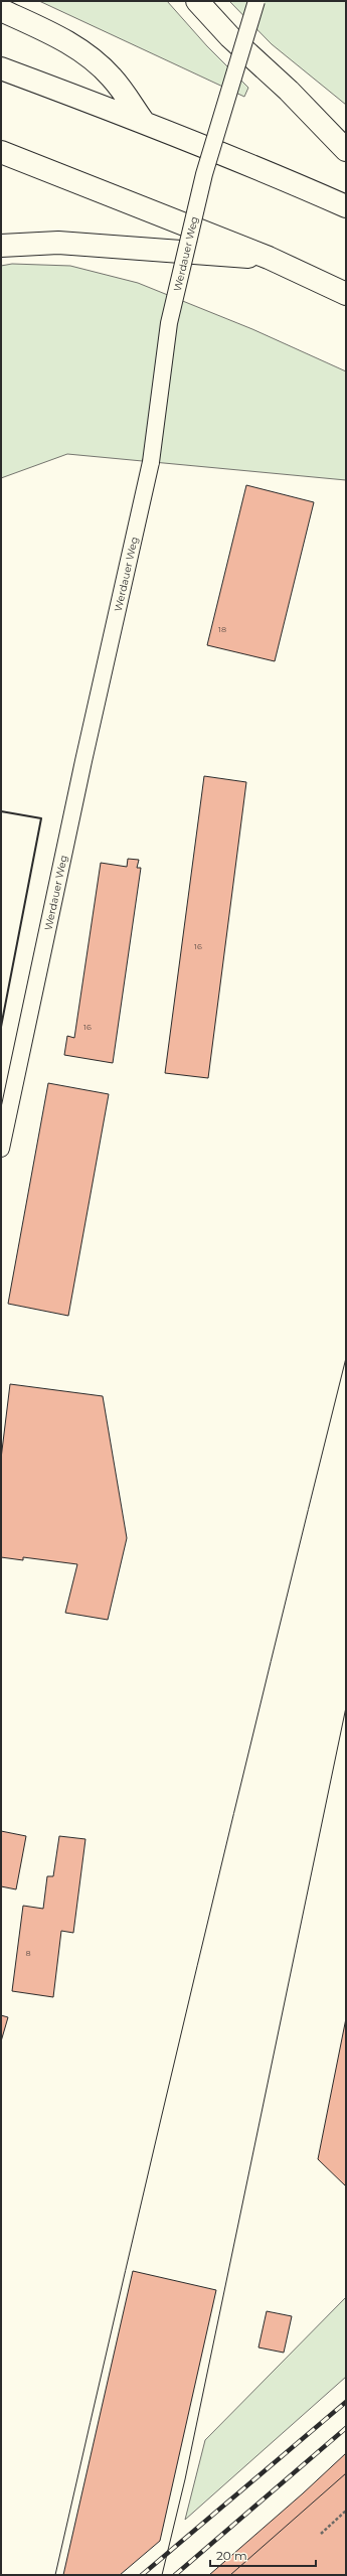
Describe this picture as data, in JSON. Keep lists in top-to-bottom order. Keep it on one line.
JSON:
{"streets":{"lane":["Werdauer Weg"]},"house_numbers":["18","16","16","8"],"scale_bar":"20 m"}
